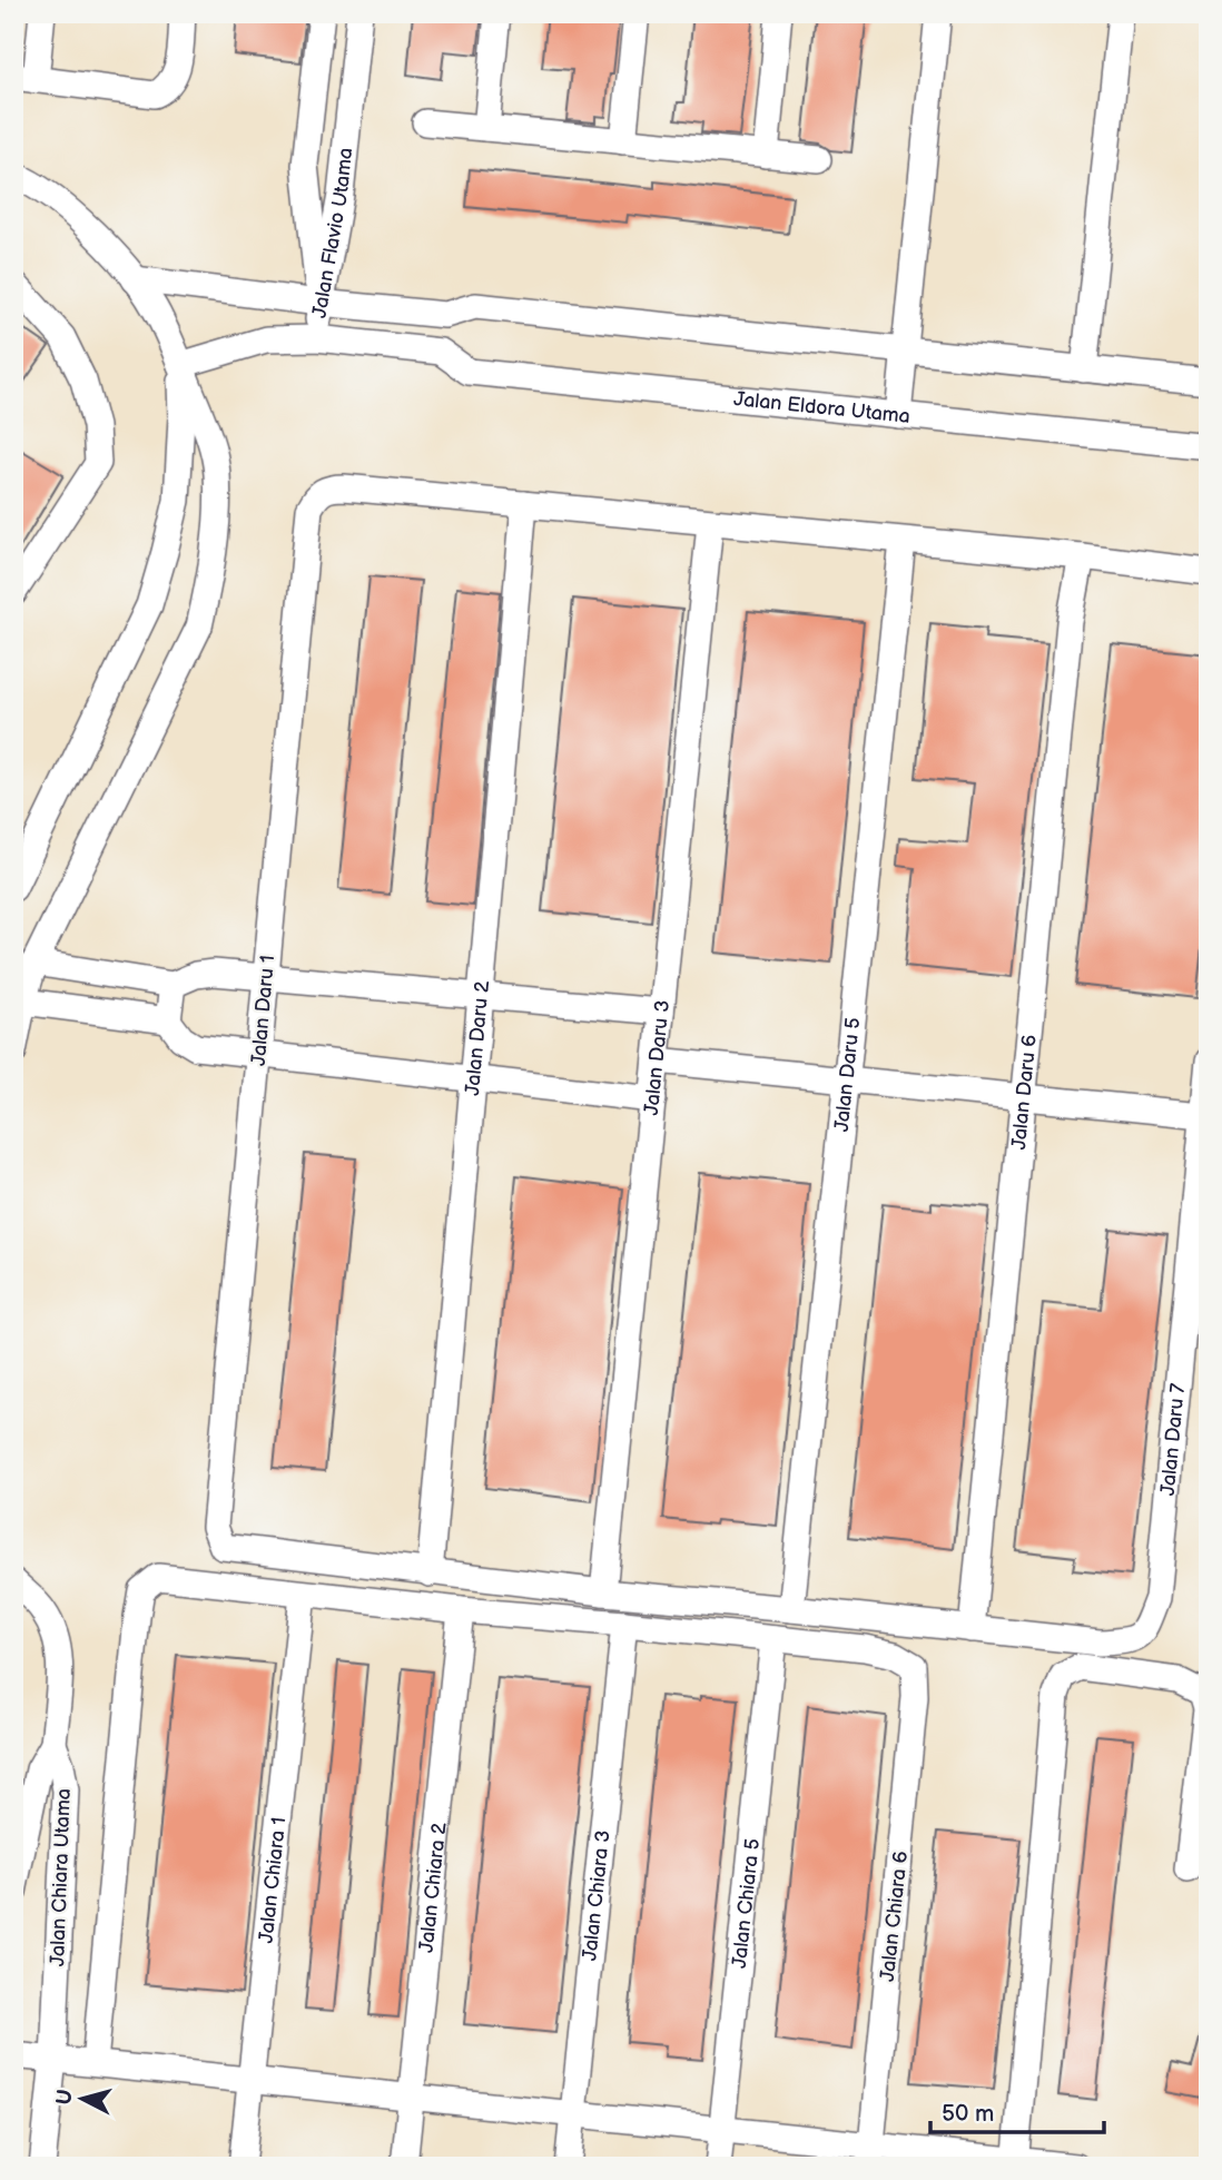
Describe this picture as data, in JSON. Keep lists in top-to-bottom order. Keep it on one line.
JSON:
{"streets":{"street":["Jalan Flavio Utama","Jalan Eldora Utama","Jalan Daru 1","Jalan Daru 2","Jalan Daru 3","Jalan Daru 5","Jalan Daru 6","Jalan Daru 7","Jalan Chiara Utama","Jalan Chiara 1","Jalan Chiara 2","Jalan Chiara 3","Jalan Chiara 5","Jalan Chiara 6"]},"crossings":[["Jalan Daru 1","Jalan Daru 2"],["Jalan Daru 6","Jalan Daru 7"],["Jalan Chiara 5","Jalan Chiara 6"]],"scale_bar":"50 m","north":"left"}
